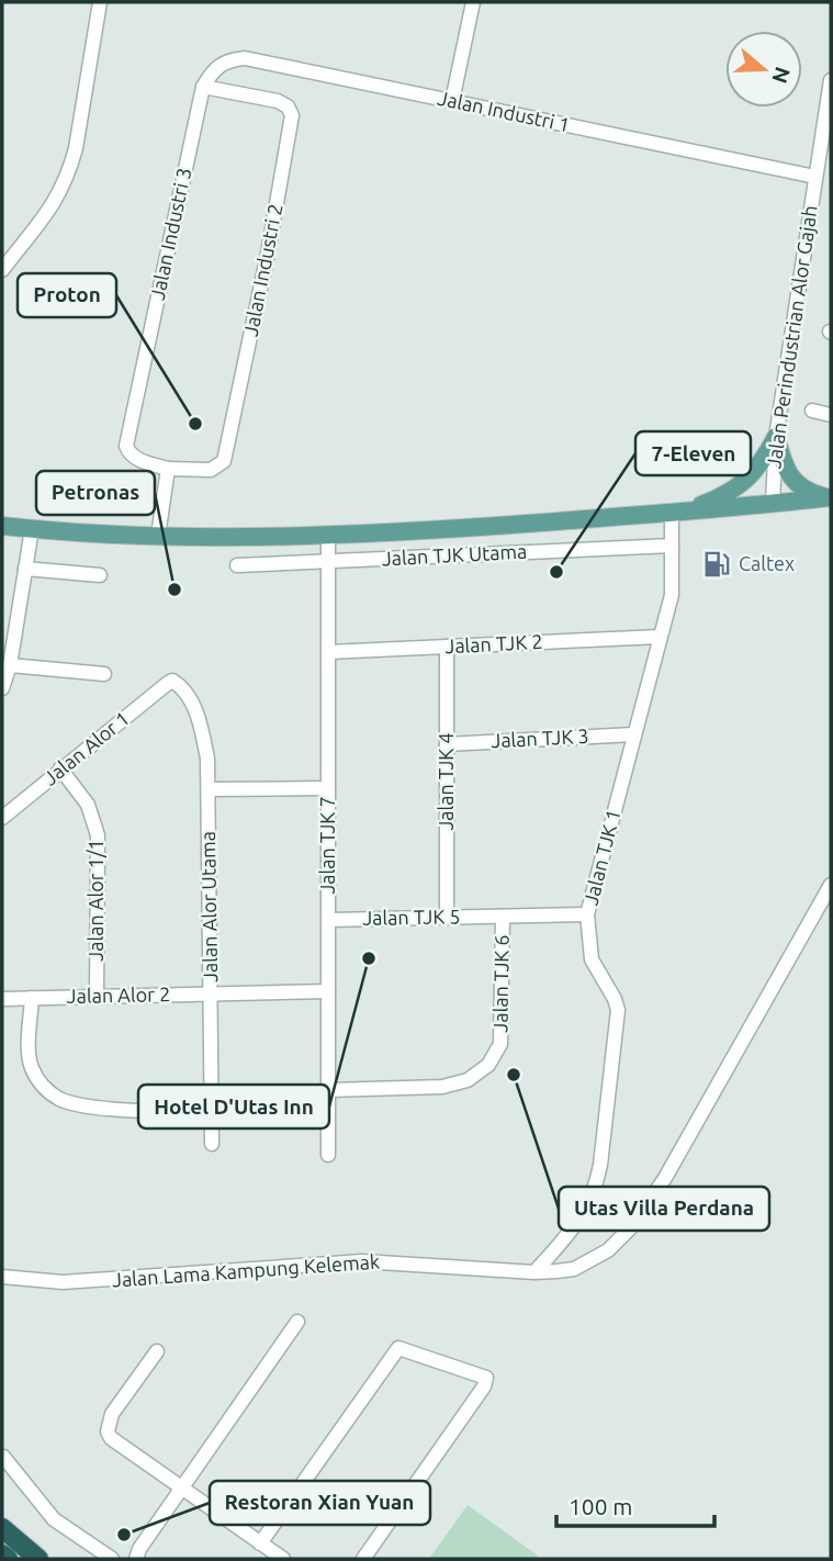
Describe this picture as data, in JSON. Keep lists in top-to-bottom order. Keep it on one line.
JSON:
{"streets":{"street":["Jalan Industri 1","Jalan Industri 3","Jalan Industri 2","Jalan Perindustrian Alor Gajah","Jalan TJK Utama","Jalan TJK 2","Jalan TJK 3","Jalan Alor 1","Jalan TJK 4","Jalan TJK 7","Jalan TJK 1","Jalan Alor 1/1","Jalan Alor Utama","Jalan TJK 5","Jalan TJK 6","Jalan Alor 2","Jalan Lama Kampung Kelemak"]},"crossings":[["Jalan Industri 1","Jalan Industri 3"],["Jalan Industri 1","Jalan Industri 2"],["Jalan Industri 1","Jalan Perindustrian Alor Gajah"],["Jalan Industri 3","Jalan Industri 2"],["Jalan TJK Utama","Jalan TJK 7"],["Jalan TJK Utama","Jalan TJK 1"],["Jalan TJK 2","Jalan TJK 4"],["Jalan TJK 2","Jalan TJK 7"],["Jalan TJK 2","Jalan TJK 1"],["Jalan TJK 3","Jalan TJK 4"],["Jalan TJK 3","Jalan TJK 1"],["Jalan Alor 1","Jalan Alor 1/1"],["Jalan Alor 1","Jalan Alor Utama"],["Jalan TJK 4","Jalan TJK 5"],["Jalan TJK 7","Jalan TJK 5"],["Jalan TJK 7","Jalan TJK 6"],["Jalan TJK 7","Jalan Alor 2"],["Jalan TJK 1","Jalan TJK 5"],["Jalan TJK 1","Jalan Lama Kampung Kelemak"],["Jalan Alor 1/1","Jalan Alor 2"],["Jalan Alor Utama","Jalan Alor 2"],["Jalan TJK 5","Jalan TJK 6"]],"places":{"other":["Proton","7-Eleven","Petronas","Hotel D'Utas Inn","Utas Villa Perdana","Restoran Xian Yuan"],"fuel station":["Caltex"]},"scale_bar":"100 m","north":"right"}
